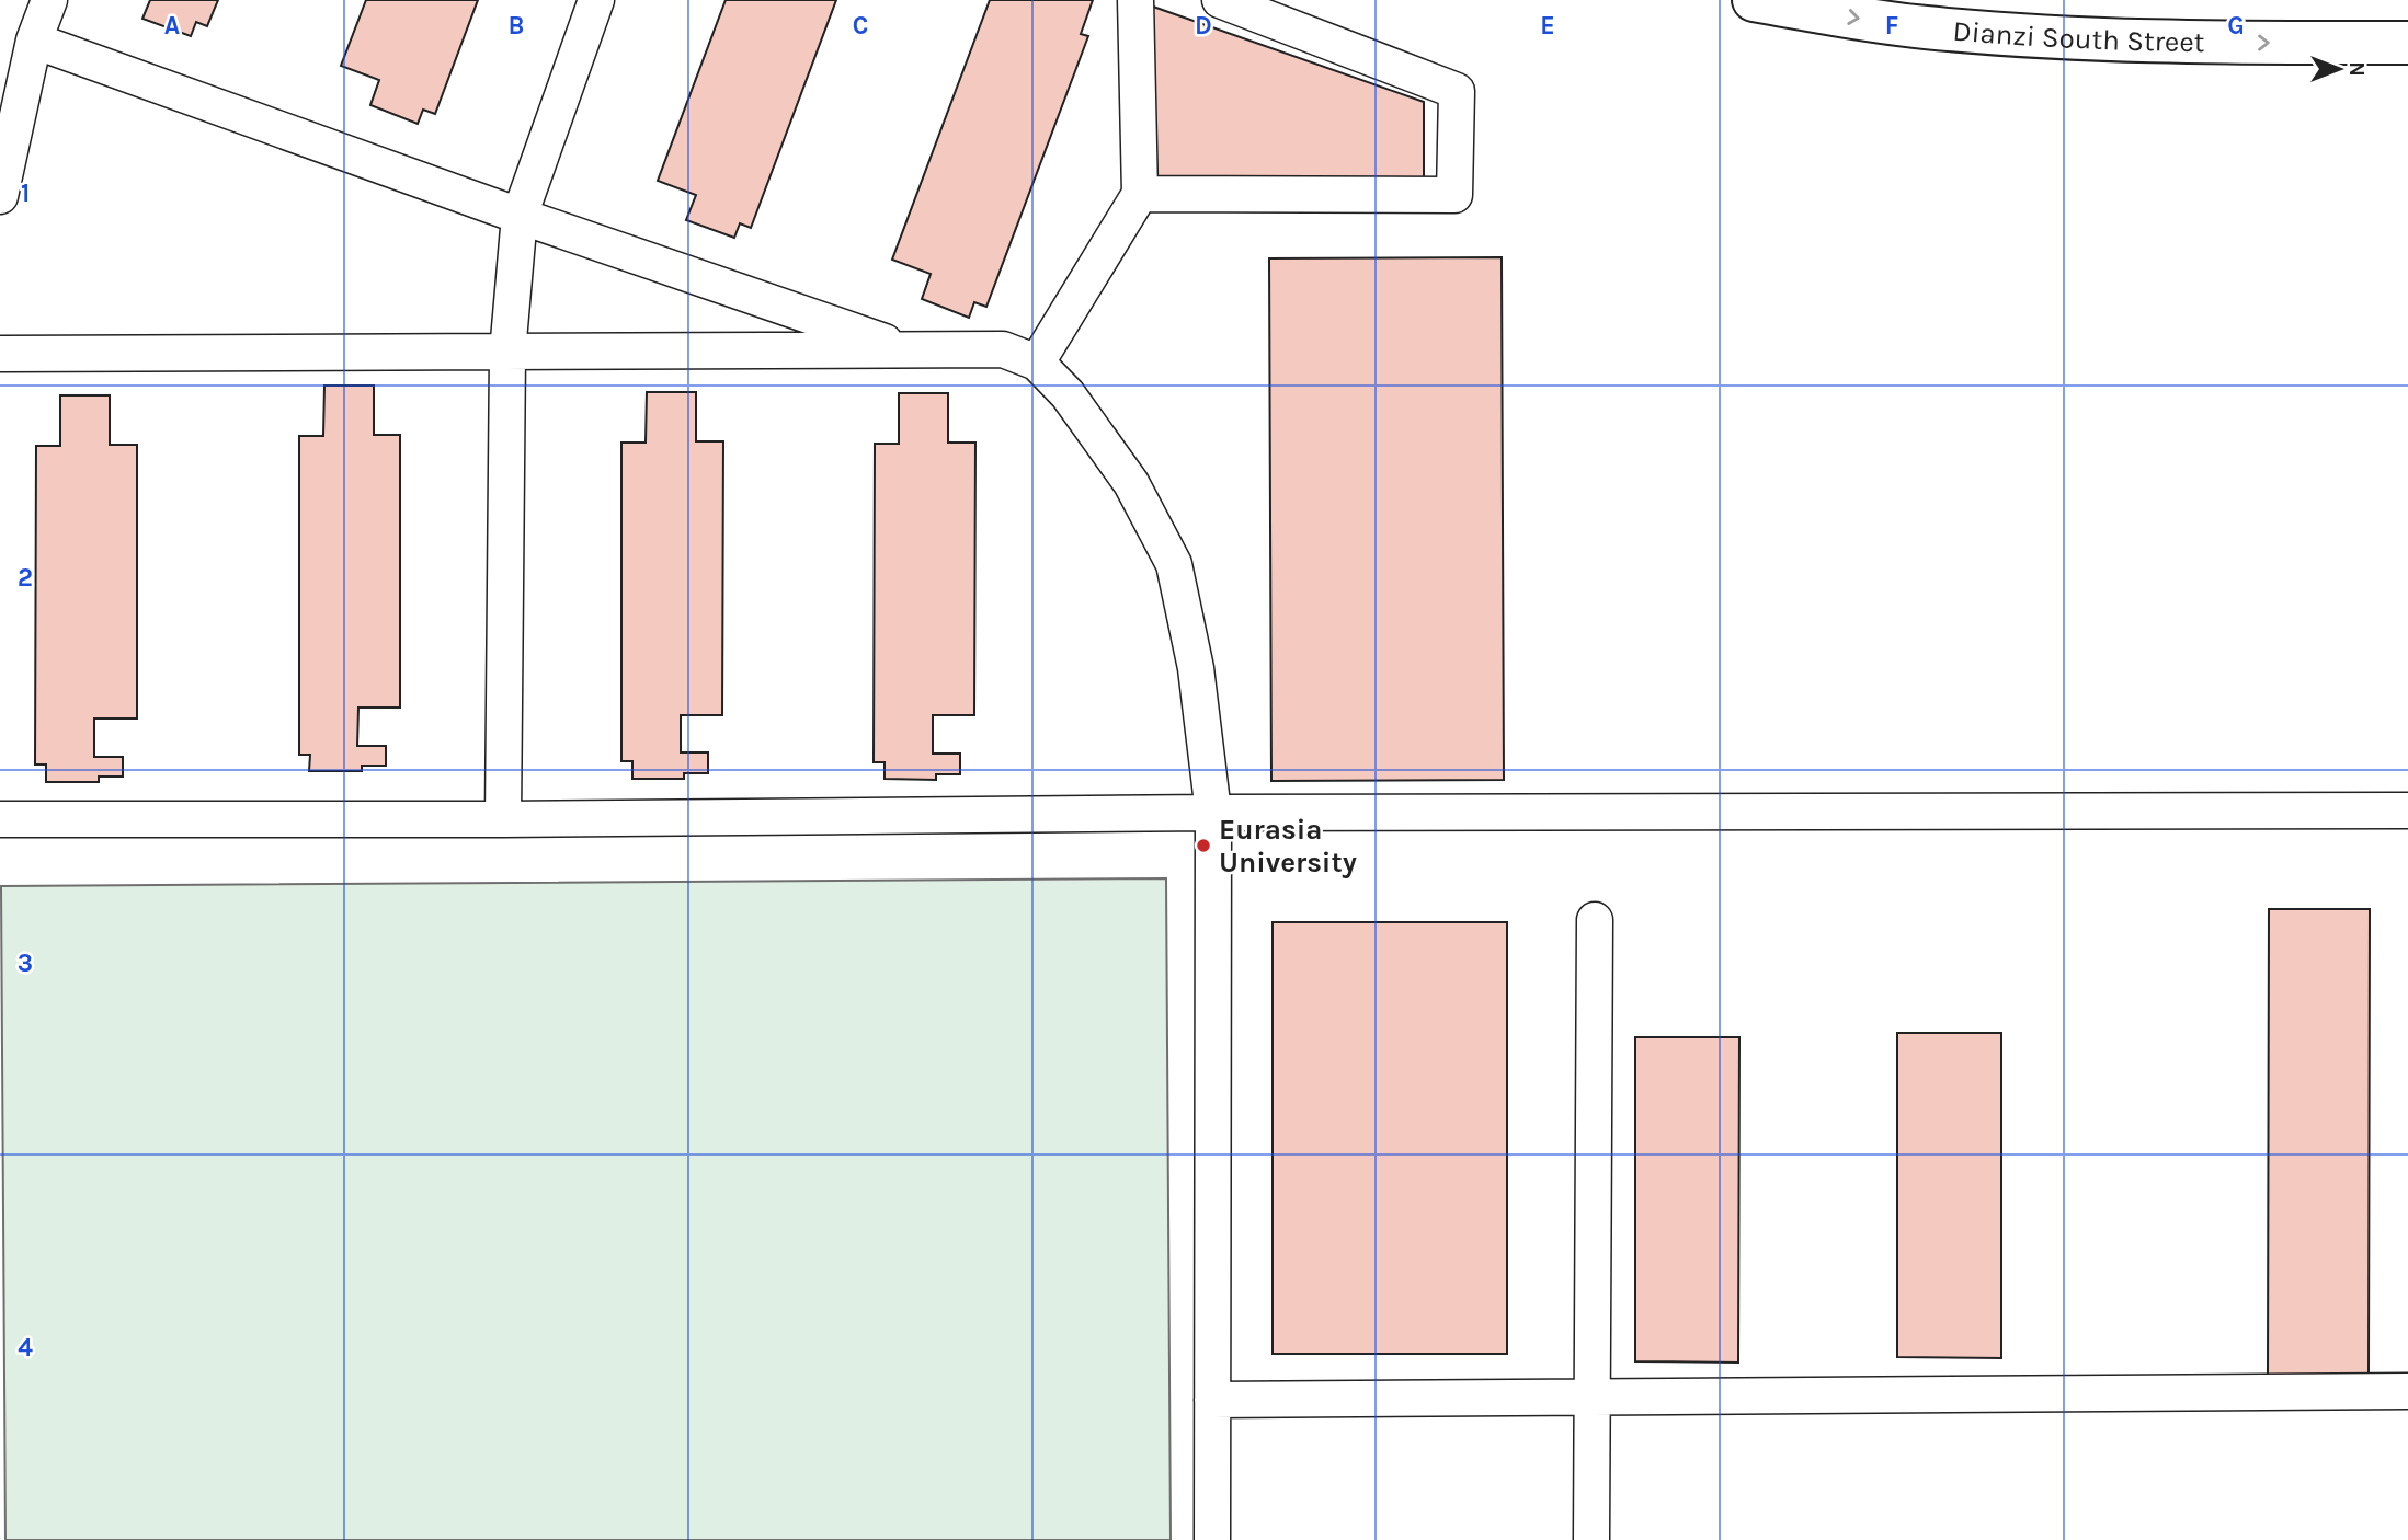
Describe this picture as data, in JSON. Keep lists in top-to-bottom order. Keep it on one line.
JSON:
{"streets":{"main road":["Dianzi South Street"]},"one_way":["Dianzi South Street"],"places":["Eurasia University"],"north":"right","grid":{"columns":["A","B","C","D","E","F","G"],"rows":["1","2","3","4"]}}
